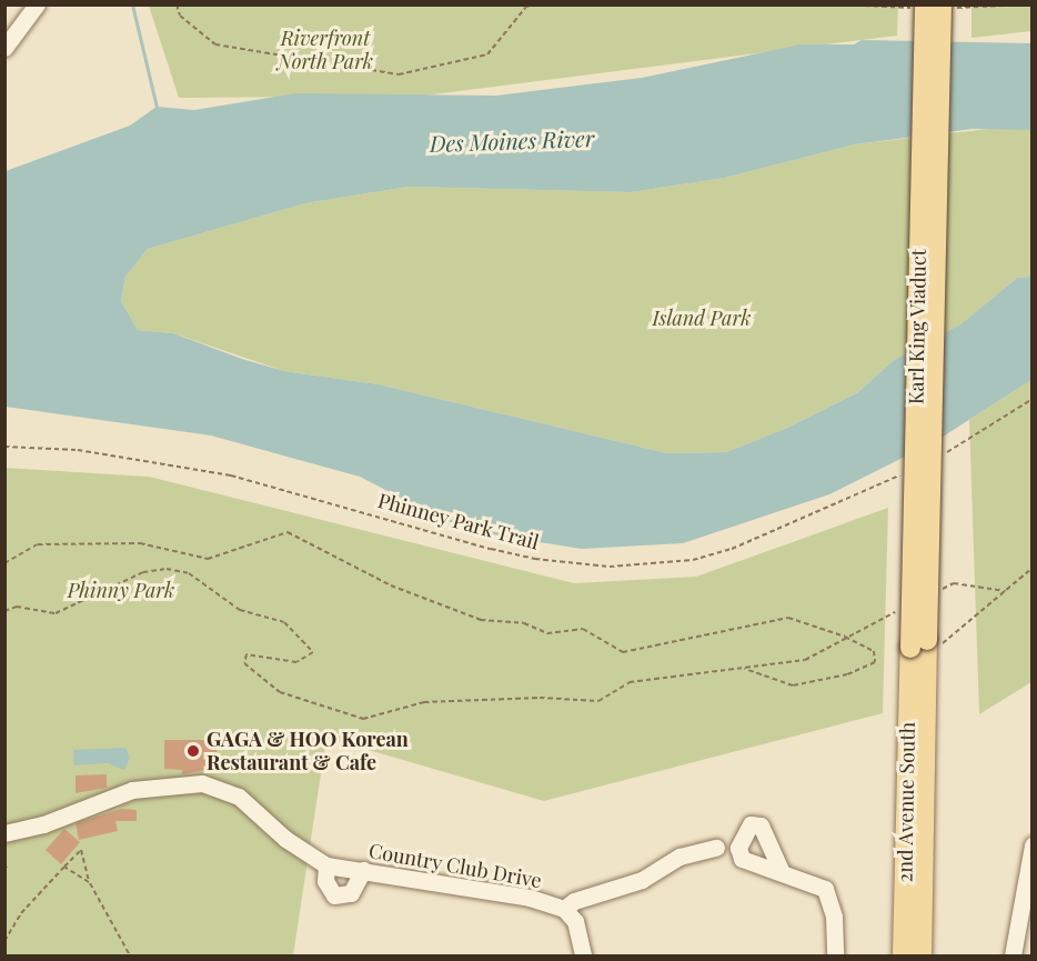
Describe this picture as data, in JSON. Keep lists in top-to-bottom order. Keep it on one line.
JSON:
{"streets":{"main road":["Karl King Viaduct","2nd Avenue South"],"street":["Country Club Drive"],"path":["Phinney Park Trail"]},"crossings":[["Karl King Viaduct","2nd Avenue South"]],"water":["Des Moines River"],"parks":["Riverfront North Park","Island Park","Phinny Park"],"places":["GAGA & HOO Korean Restaurant & Cafe"]}
